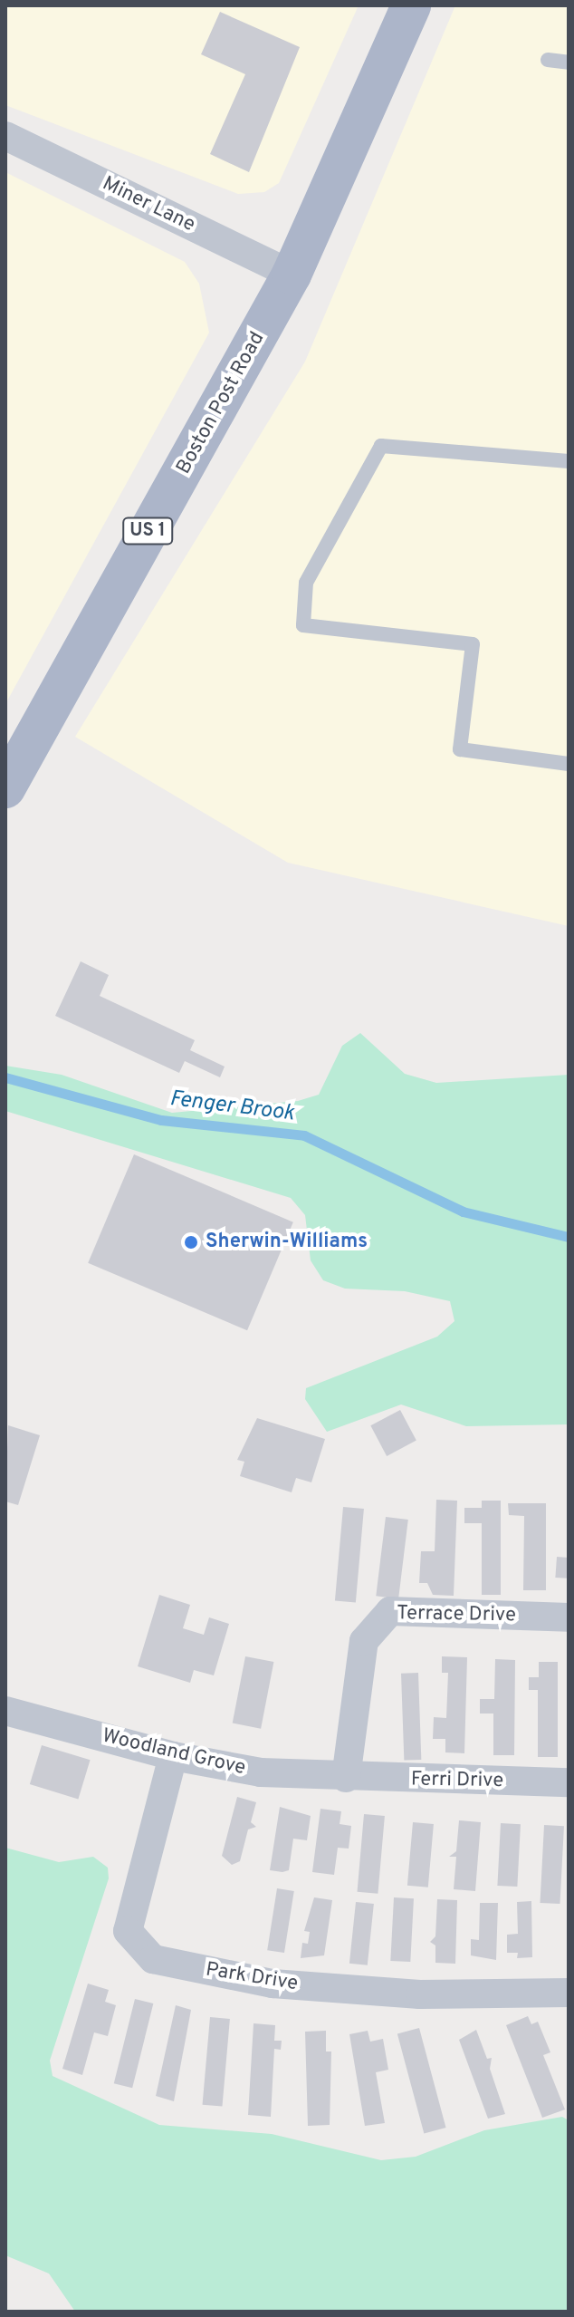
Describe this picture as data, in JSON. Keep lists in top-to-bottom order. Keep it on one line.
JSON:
{"streets":{"main road":["Boston Post Road","US 1"],"street":["Miner Lane","Terrace Drive","Woodland Grove","Ferri Drive","Park Drive"]},"crossings":[["Miner Lane","Boston Post Road"],["Terrace Drive","Woodland Grove"],["Terrace Drive","Ferri Drive"],["Woodland Grove","Ferri Drive"],["Woodland Grove","Park Drive"]],"water":["Fenger Brook"],"places":["Sherwin-Williams"]}
